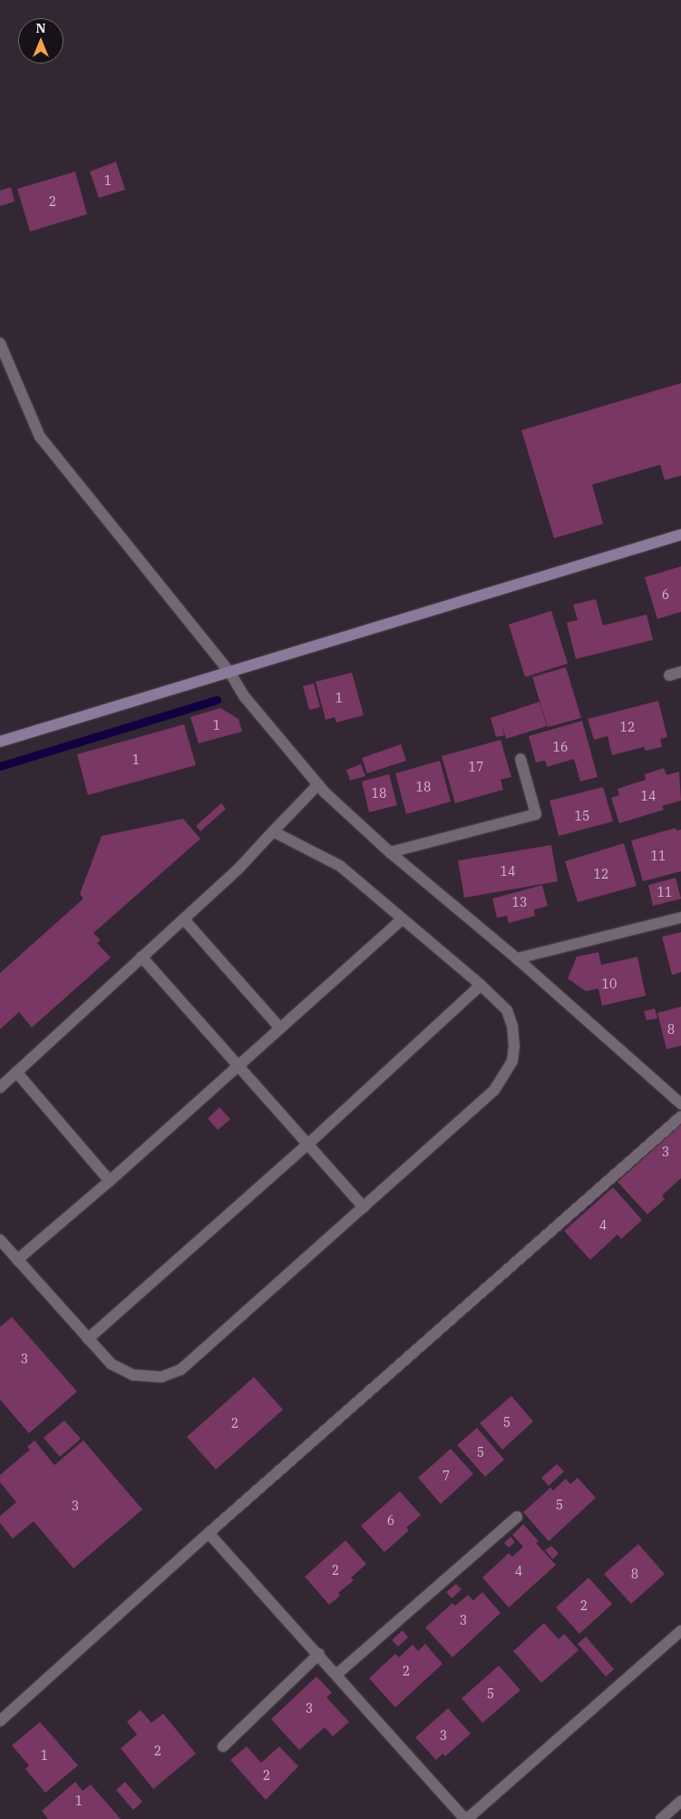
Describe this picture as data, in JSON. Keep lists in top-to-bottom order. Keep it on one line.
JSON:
{"house_numbers":["1","2","6","1","1","12","16","1","17","18","18","14","15","11","14","12","11","13","10","8","3","4","3","5","2","5","7","5","3","6","2","4","8","2","3","2","5","3","3","2","1","2","1"],"north":"top"}
